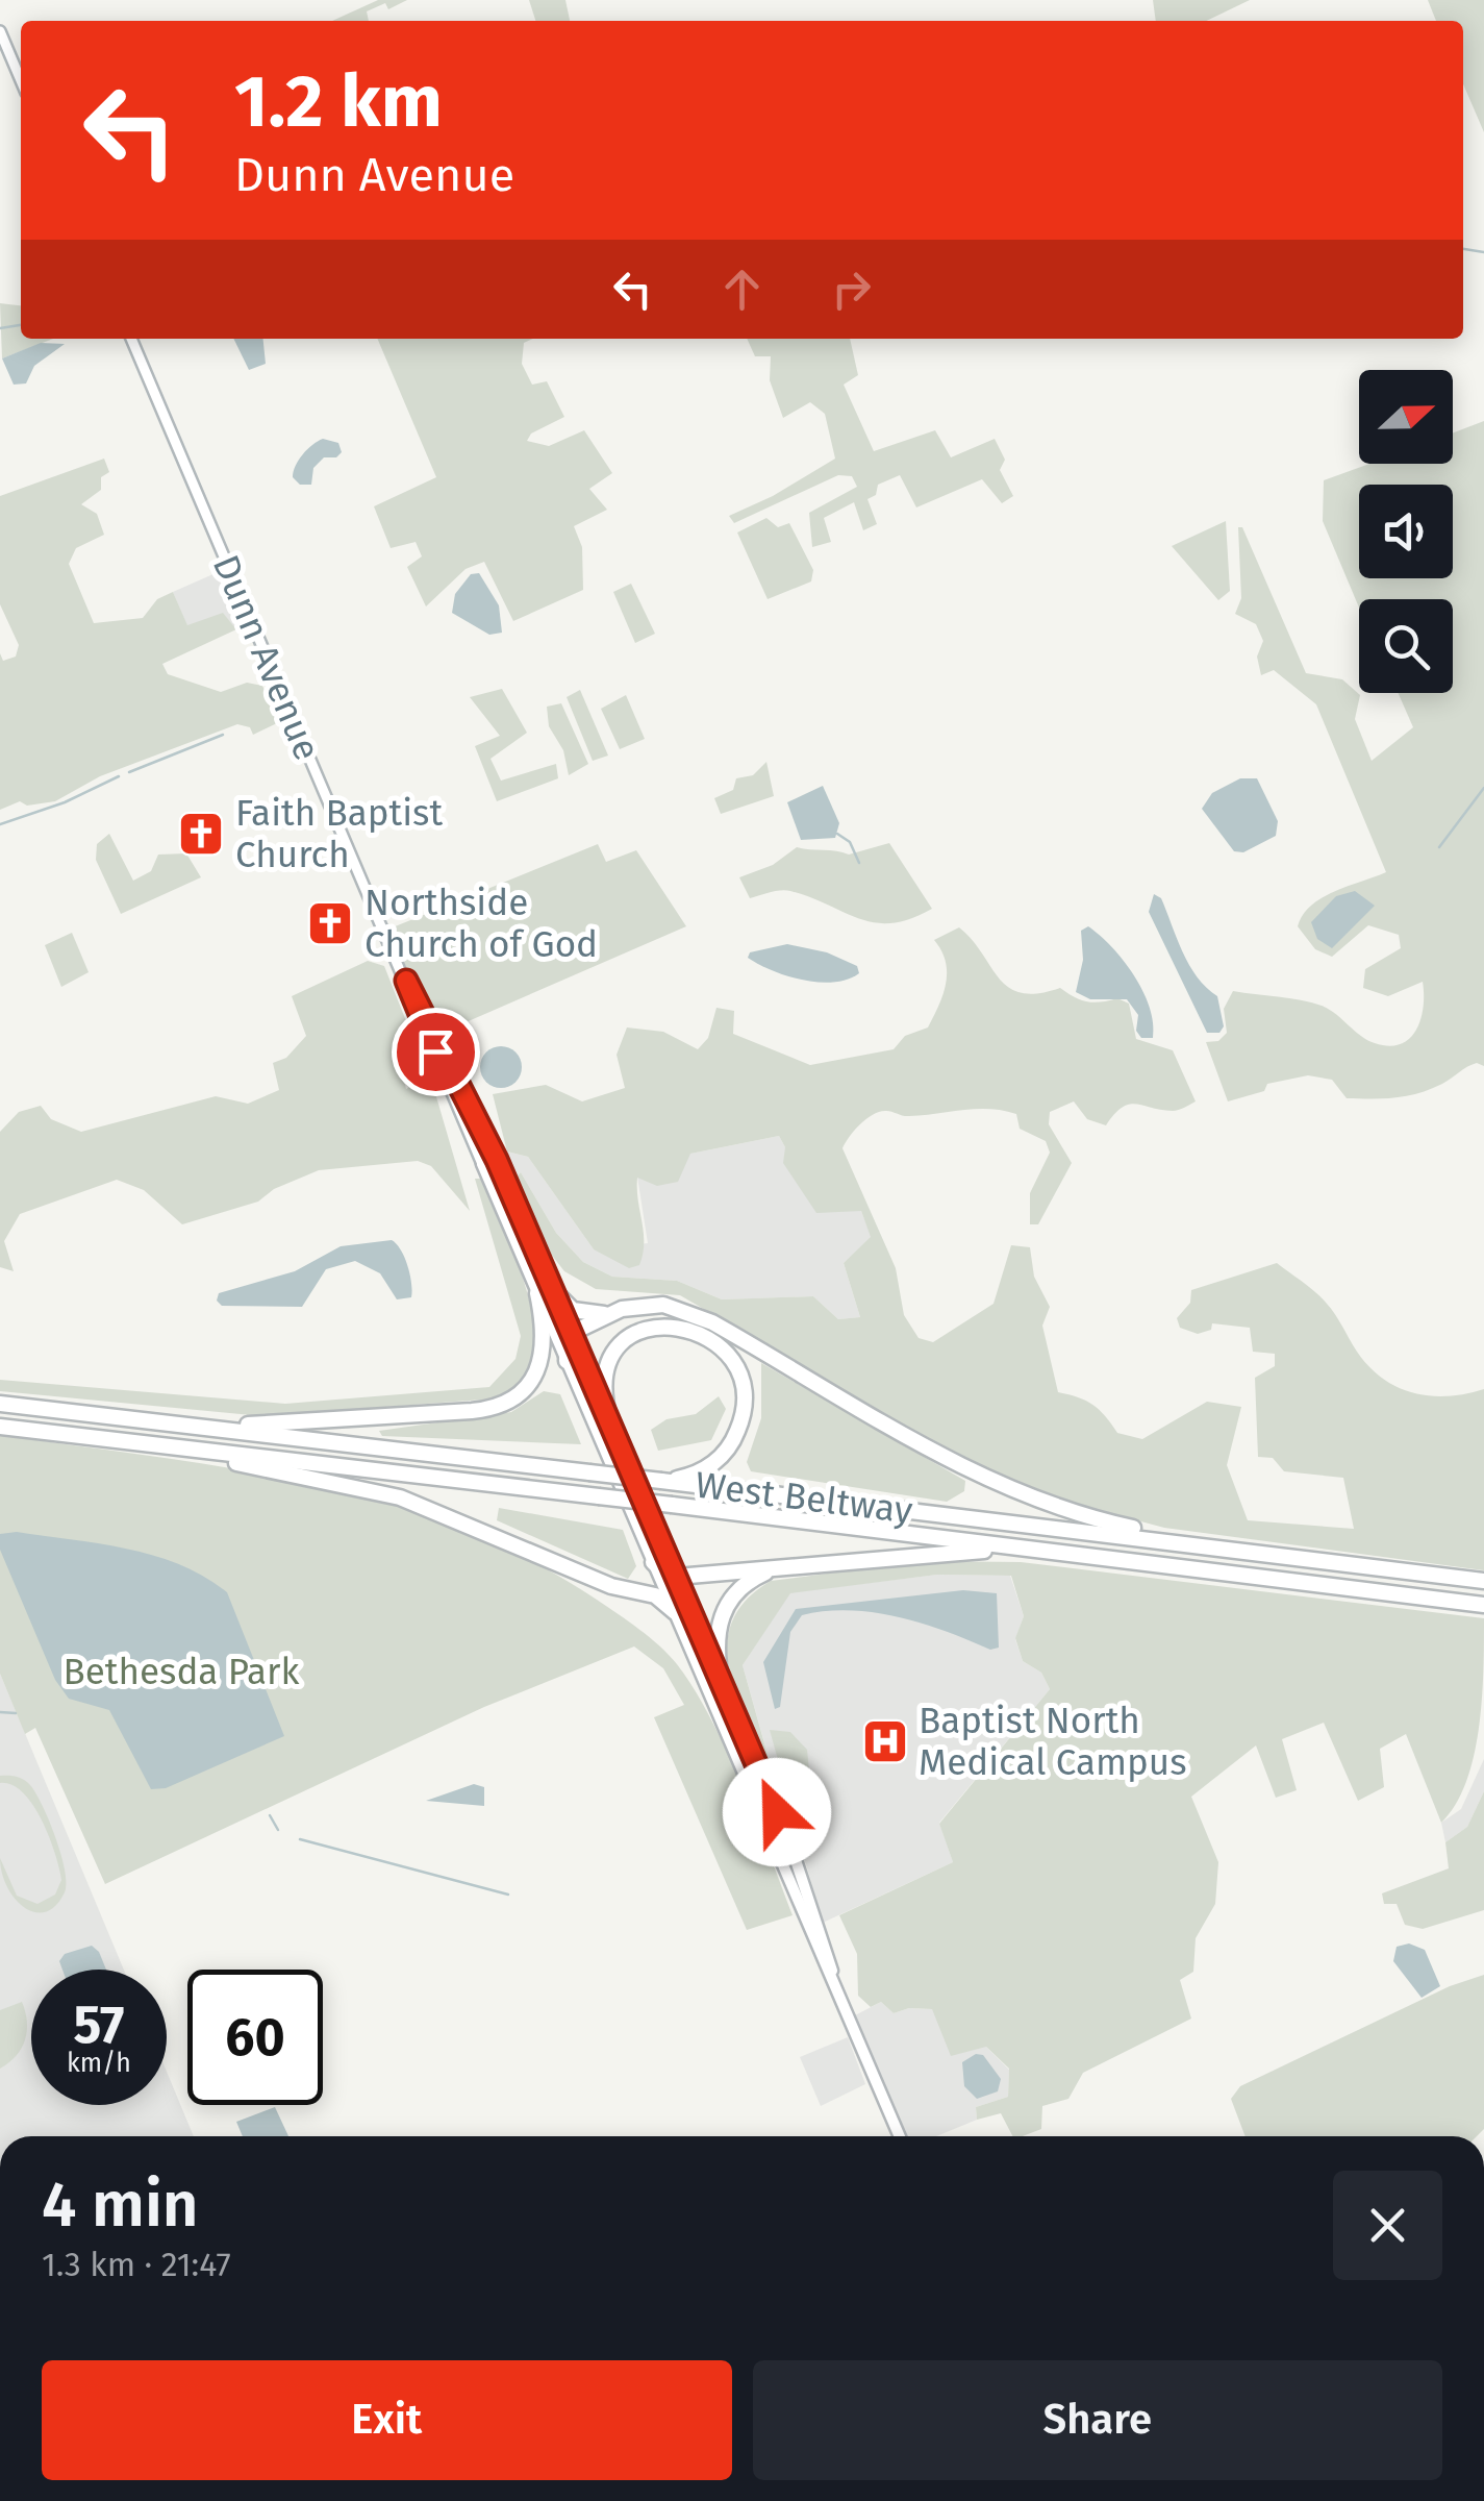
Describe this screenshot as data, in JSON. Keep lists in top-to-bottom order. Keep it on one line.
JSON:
{"streets":{"highway":["West Beltway"],"main road":["Dunn Avenue"]},"parks":["Bethesda Park"],"places":{"church":["Faith Baptist Church","Northside Church of God"],"hospital":["Baptist North Medical Campus"]},"north":"right","page":{"turn":["1.2 km","Dunn Avenue"],"speed":"57 km/h","limit":"60","heading":["4 min","1.3 km · 21:47"],"buttons":["Exit","Share"]}}
